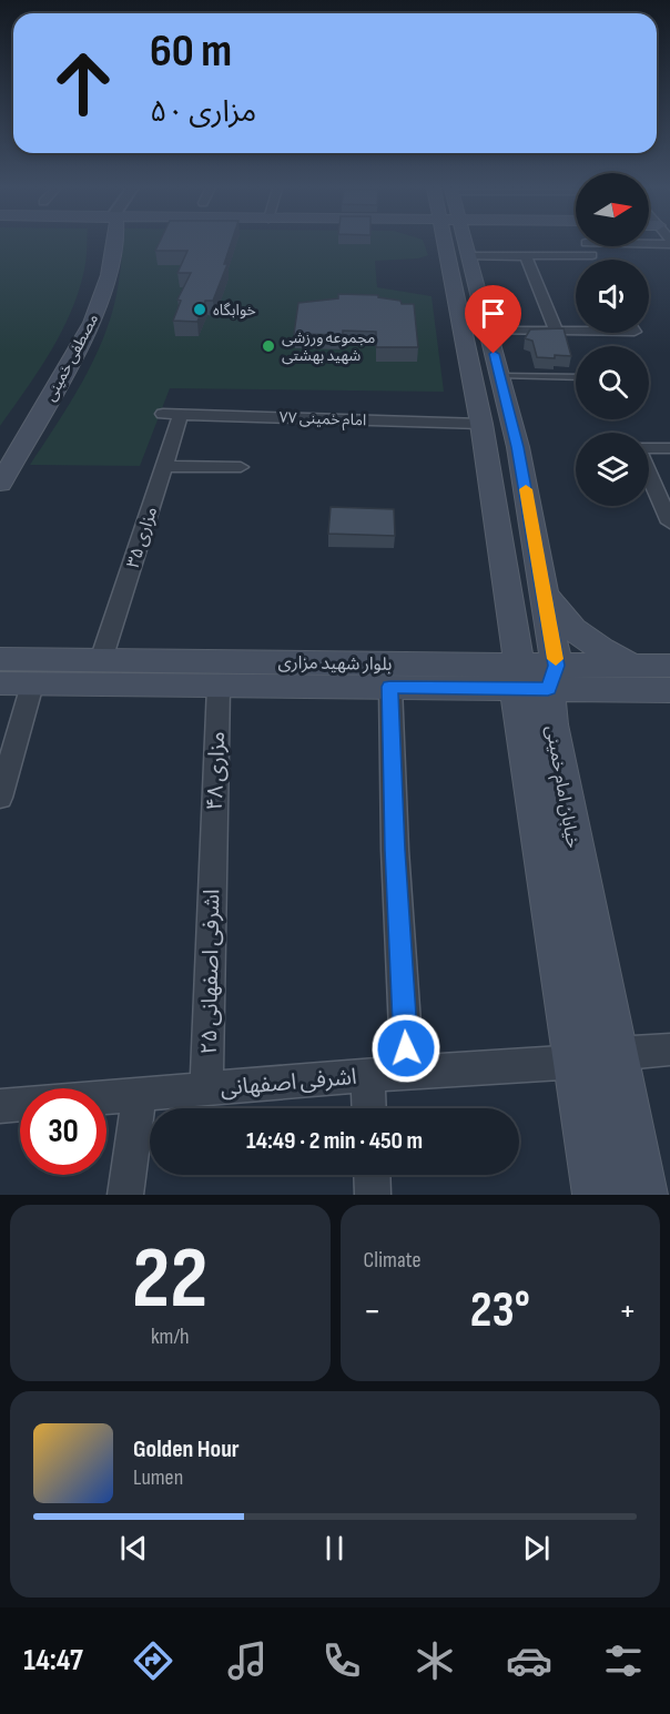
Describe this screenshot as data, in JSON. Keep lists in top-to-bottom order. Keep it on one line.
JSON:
{"streets":{"main road":["مصطفی خمینی","بلوار شهید مزاری","خیابان امام خمینی"],"street":["امام خمینی ۷۷","مزاری ۳۵","مزاری ۴۸","اشرفی اصفهانی ۲۵","اشرفی اصفهانی"]},"crossings":[["امام خمینی ۷۷","مزاری ۳۵"],["امام خمینی ۷۷","خیابان امام خمینی"],["مزاری ۳۵","بلوار شهید مزاری"],["بلوار شهید مزاری","مزاری ۴۸"],["بلوار شهید مزاری","خیابان امام خمینی"],["مزاری ۴۸","اشرفی اصفهانی ۲۵"],["خیابان امام خمینی","اشرفی اصفهانی"],["اشرفی اصفهانی ۲۵","اشرفی اصفهانی"]],"places":["خوابگاه","مجموعه ورزشی شهید بهشتی"],"north":"right","page":{"turn":["60 m","مزاری ۵۰"],"limit":"30","trip":"14:49 · 2 min · 450 m","tile":[["22","km/h"],"Climate"],"heat":["−","23°","+"],"song":["Golden Hour","Lumen"],"tabs":"14:47"}}
